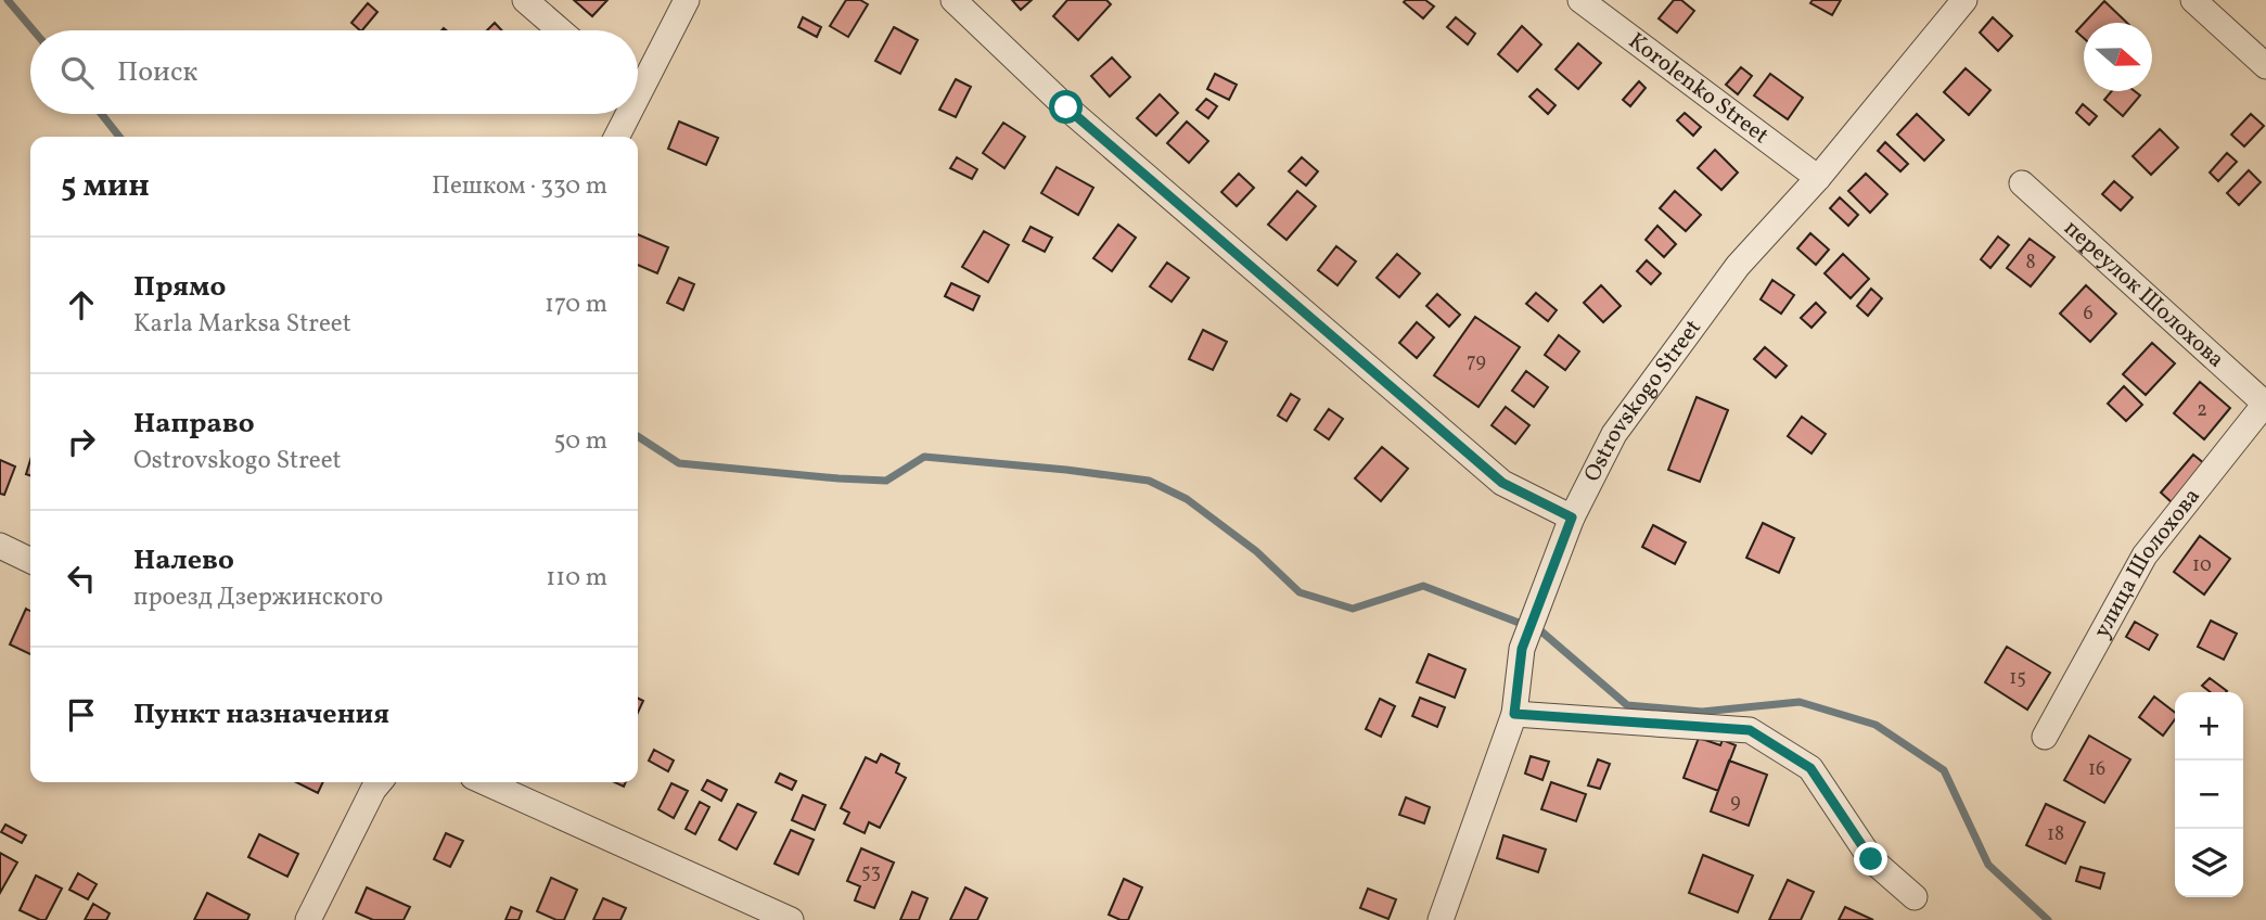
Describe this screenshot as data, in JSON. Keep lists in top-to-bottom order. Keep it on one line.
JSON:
{"streets":{"street":["Korolenko Street","переулок Шолохова","Ostrovskogo Street","улица Шолохова"]},"crossings":[["Korolenko Street","Ostrovskogo Street"],["переулок Шолохова","улица Шолохова"]],"house_numbers":["8","6","79","2","10","15","16","9","18","53"],"north":"right","page":{"search":"Поиск","heading":["5 мин","Пешком · 330 m"],"list":[["Прямо","Karla Marksa Street","170 m"],["Направо","Ostrovskogo Street","50 m"],["Налево","проезд Дзержинского","110 m"],"Пункт назначения"],"map_buttons":["+","−"]}}
